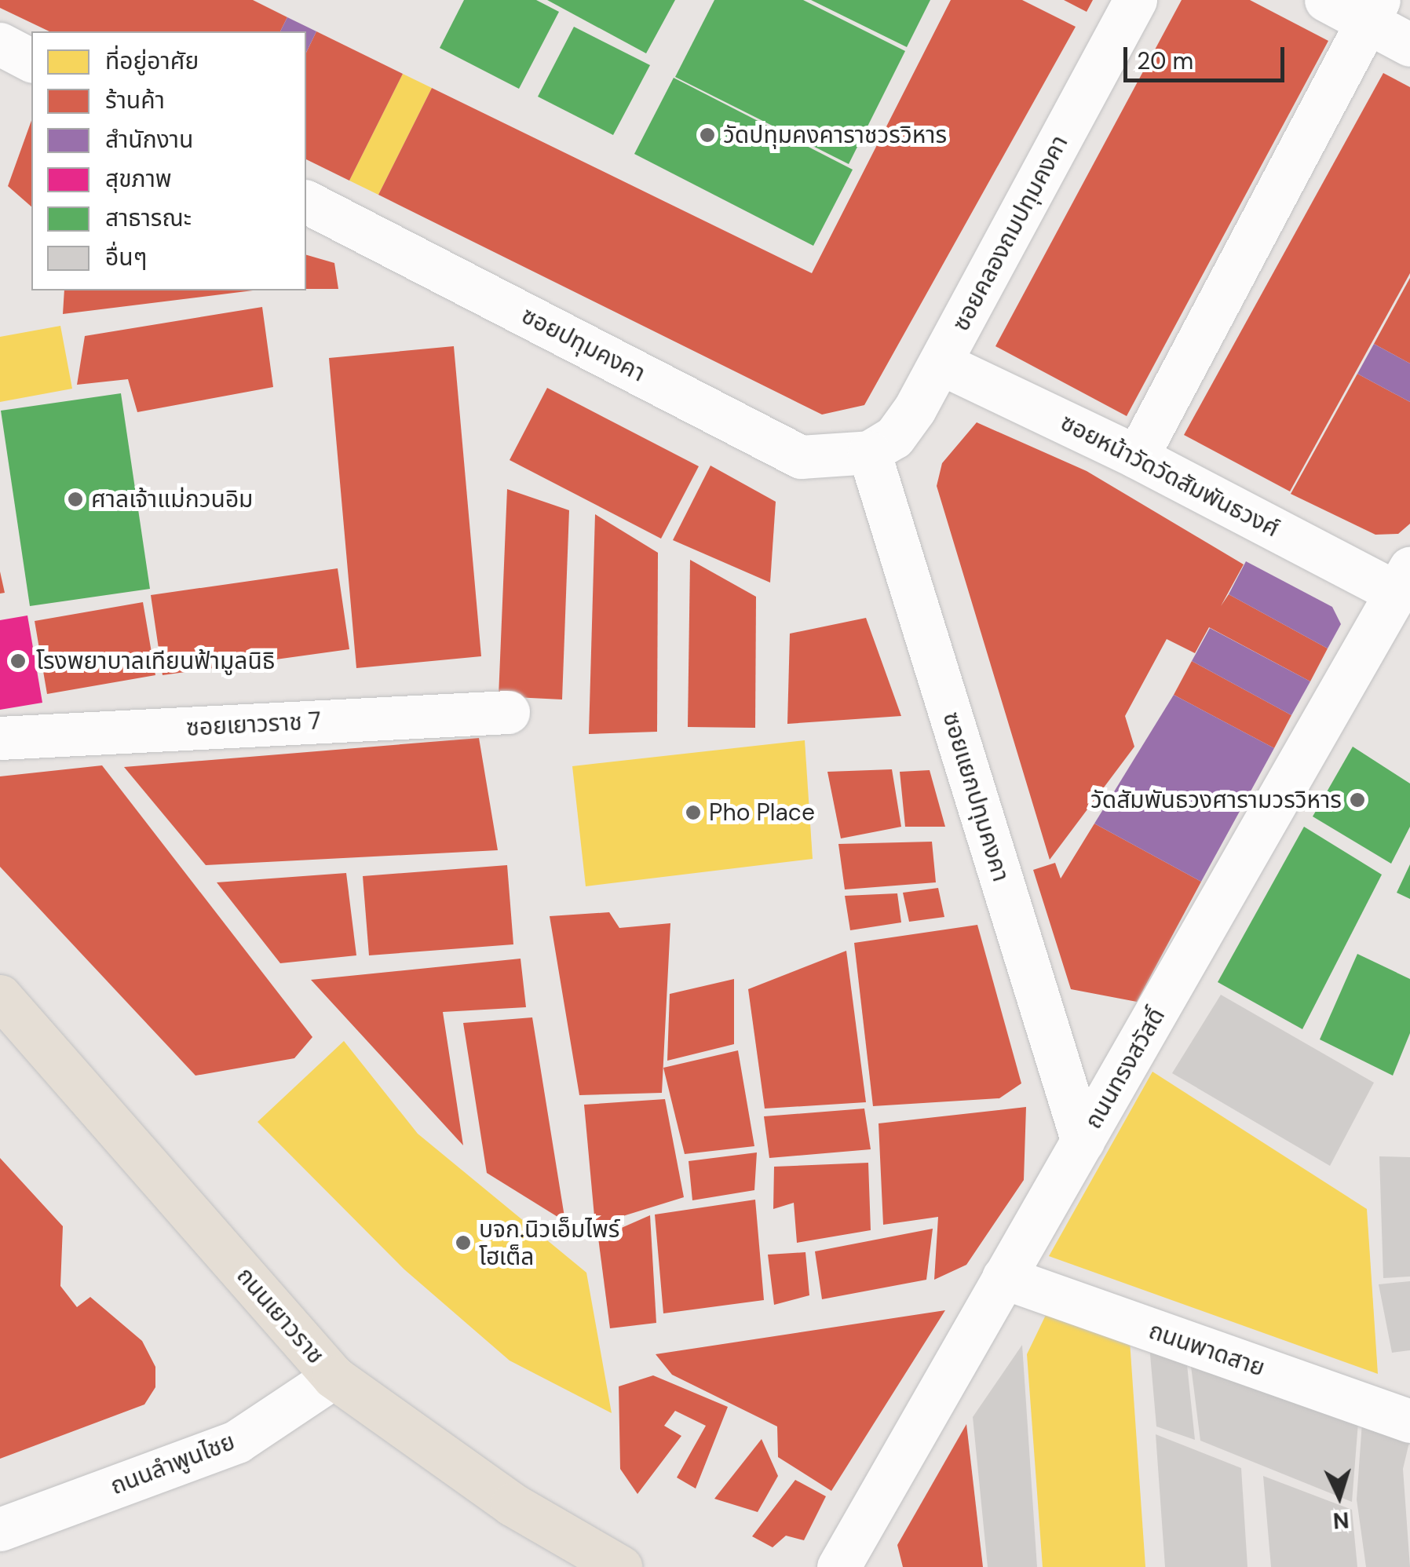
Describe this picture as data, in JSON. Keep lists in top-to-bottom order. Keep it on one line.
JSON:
{"streets":{"main road":["ถนนเยาวราช"],"street":["ซอยคลองถมปทุมคงคา","ซอยปทุมคงคา","ซอยหน้าวัดวัดสัมพันธวงศ์","ซอยเยาวราช 7","ซอยแยกปทุมคงคา","ถนนทรงสวัสดิ์","ถนนพาดสาย","ถนนลำพูนไชย"]},"crossings":[["ซอยคลองถมปทุมคงคา","ซอยปทุมคงคา"],["ซอยคลองถมปทุมคงคา","ซอยหน้าวัดวัดสัมพันธวงศ์"],["ซอยคลองถมปทุมคงคา","ซอยแยกปทุมคงคา"],["ซอยปทุมคงคา","ซอยแยกปทุมคงคา"],["ซอยหน้าวัดวัดสัมพันธวงศ์","ถนนทรงสวัสดิ์"],["ซอยแยกปทุมคงคา","ถนนทรงสวัสดิ์"],["ถนนทรงสวัสดิ์","ถนนพาดสาย"],["ถนนเยาวราช","ถนนลำพูนไชย"]],"places":["วัดปทุมคงคาราชวรวิหาร","ศาลเจ้าแม่กวนอิม","โรงพยาบาลเทียนฟ้ามูลนิธิ","วัดสัมพันธวงศารามวรวิหาร","Pho Place","บจก.นิวเอ็มไพร์ โฮเต็ล"],"legend":["ที่อยู่อาศัย","ร้านค้า","สำนักงาน","สุขภาพ","สาธารณะ","อื่นๆ"],"scale_bar":"20 m","north":"bottom"}
